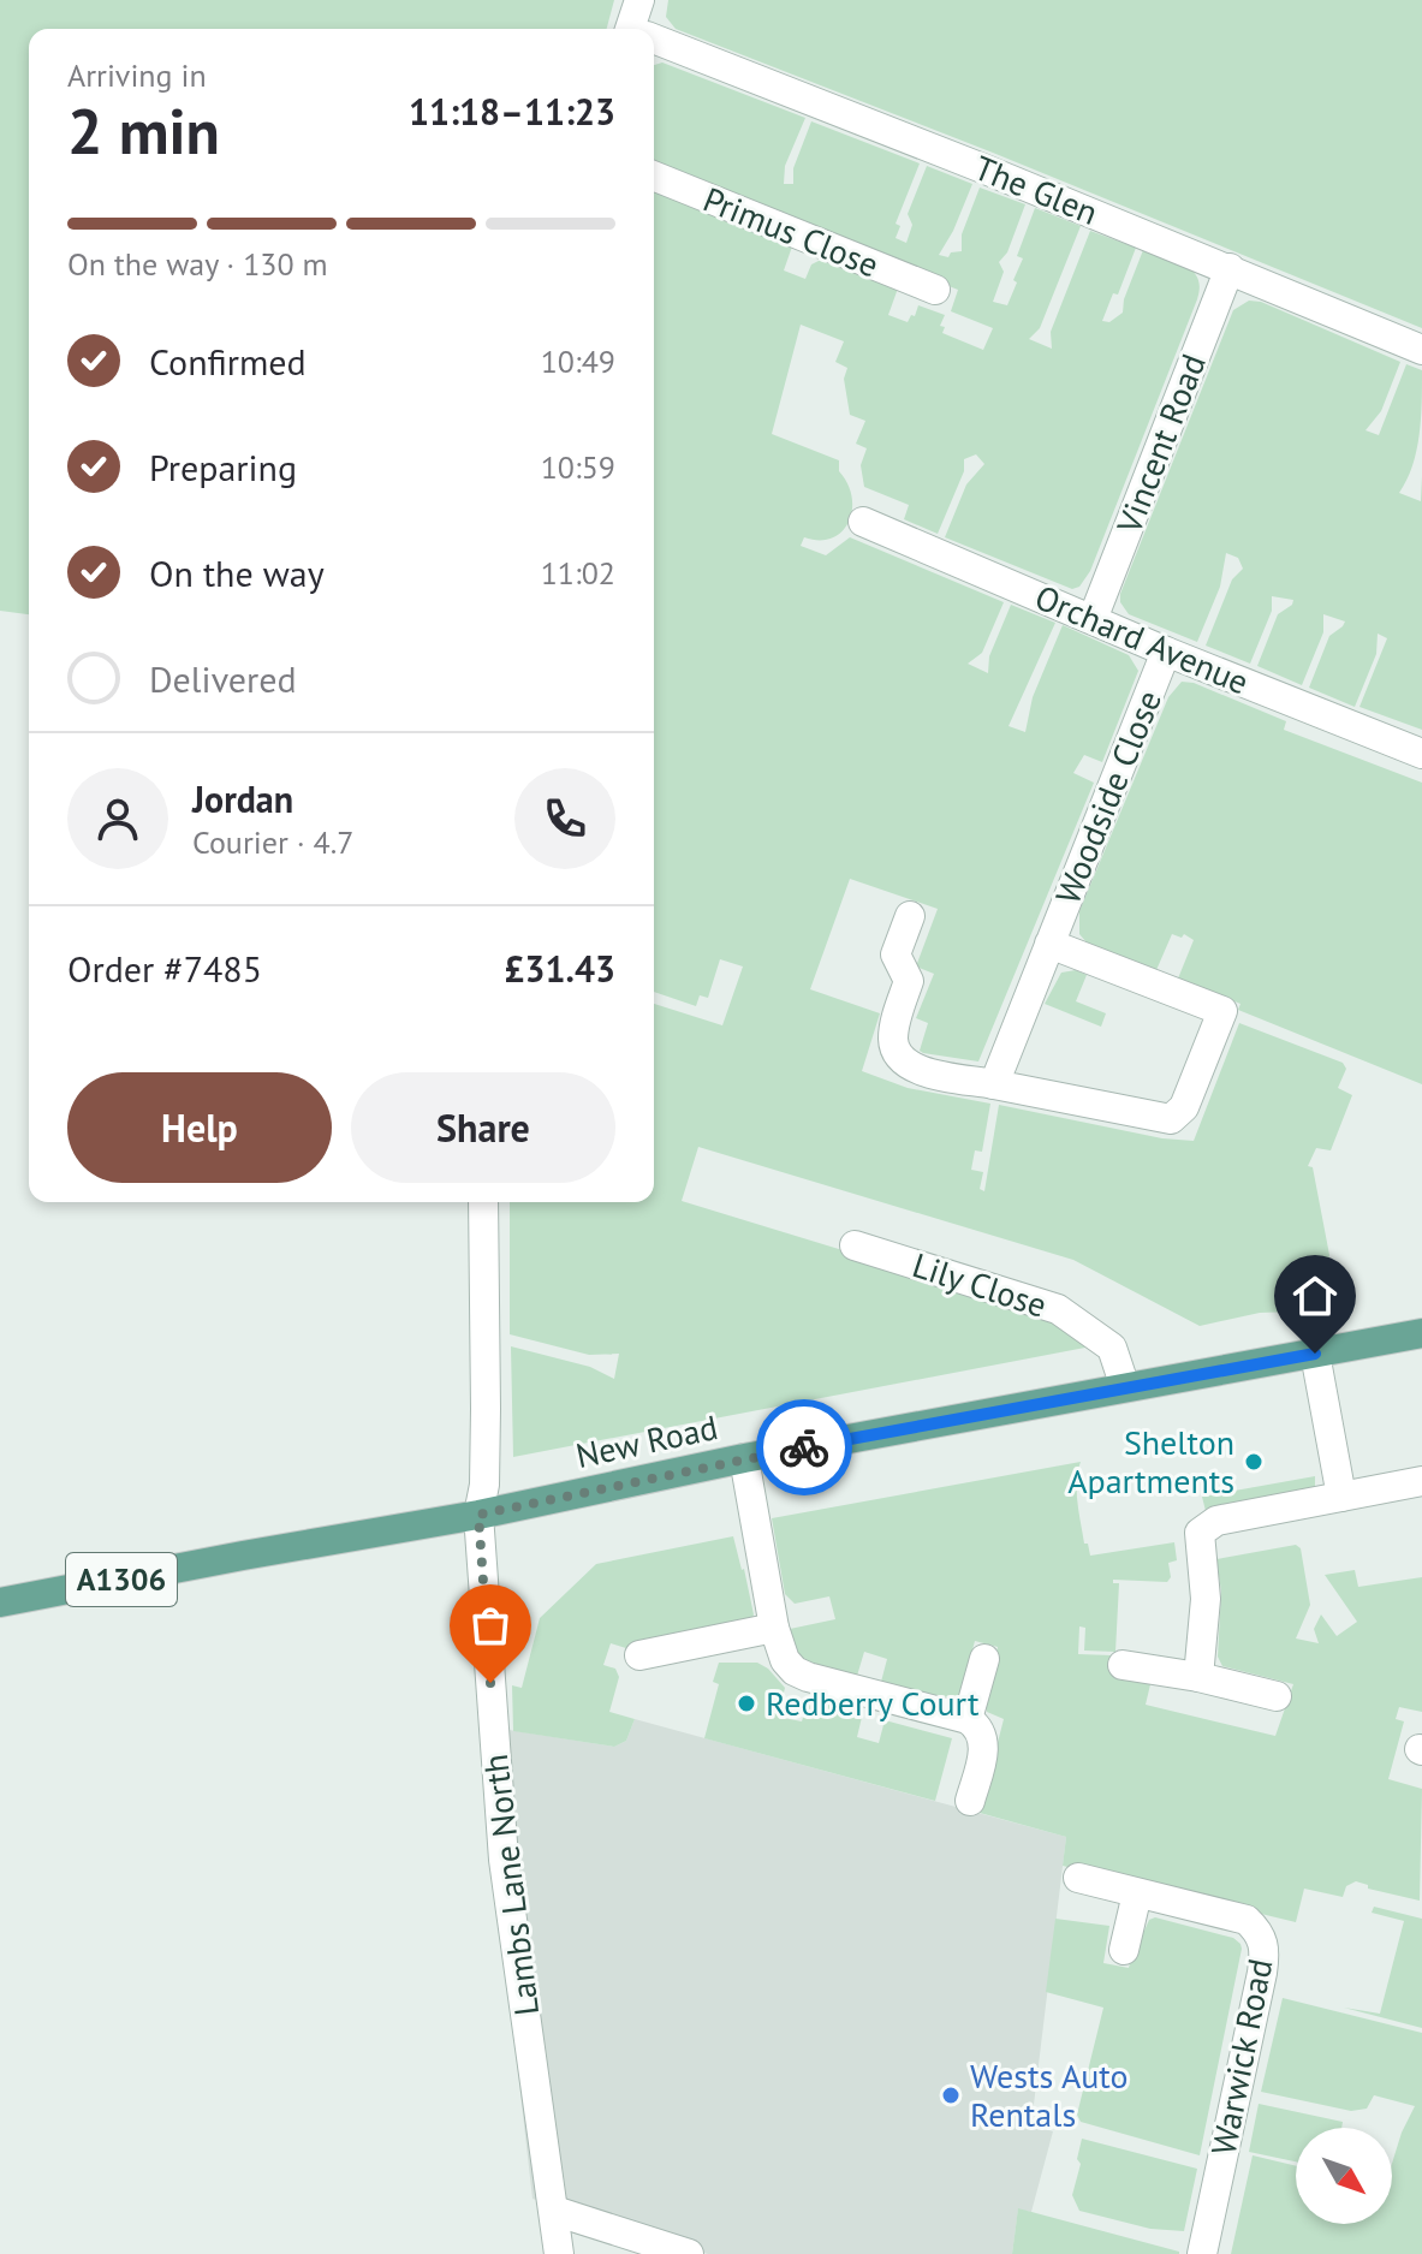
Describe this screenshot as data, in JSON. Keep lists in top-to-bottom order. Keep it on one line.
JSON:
{"streets":{"main road":["New Road","A1306"],"street":["The Glen","Primus Close","Vincent Road","Orchard Avenue","Woodside Close","Lily Close","Lambs Lane North","Warwick Road"]},"crossings":[["The Glen","Vincent Road"],["Vincent Road","Orchard Avenue"],["Orchard Avenue","Woodside Close"],["Lily Close","New Road"],["New Road","Lambs Lane North"]],"places":["Shelton Apartments","Redberry Court","Wests Auto Rentals"],"north":"bottom right","page":{"heading":["2 min","Arriving in","11:18–11:23"],"panel":["Jordan","Courier · 4.7","Order #7485","£31.43"],"bar":"On the way · 130 m","list":[["Confirmed","10:49"],["Preparing","10:59"],["On the way","11:02"],"Delivered"],"buttons":["Help","Share"]}}
